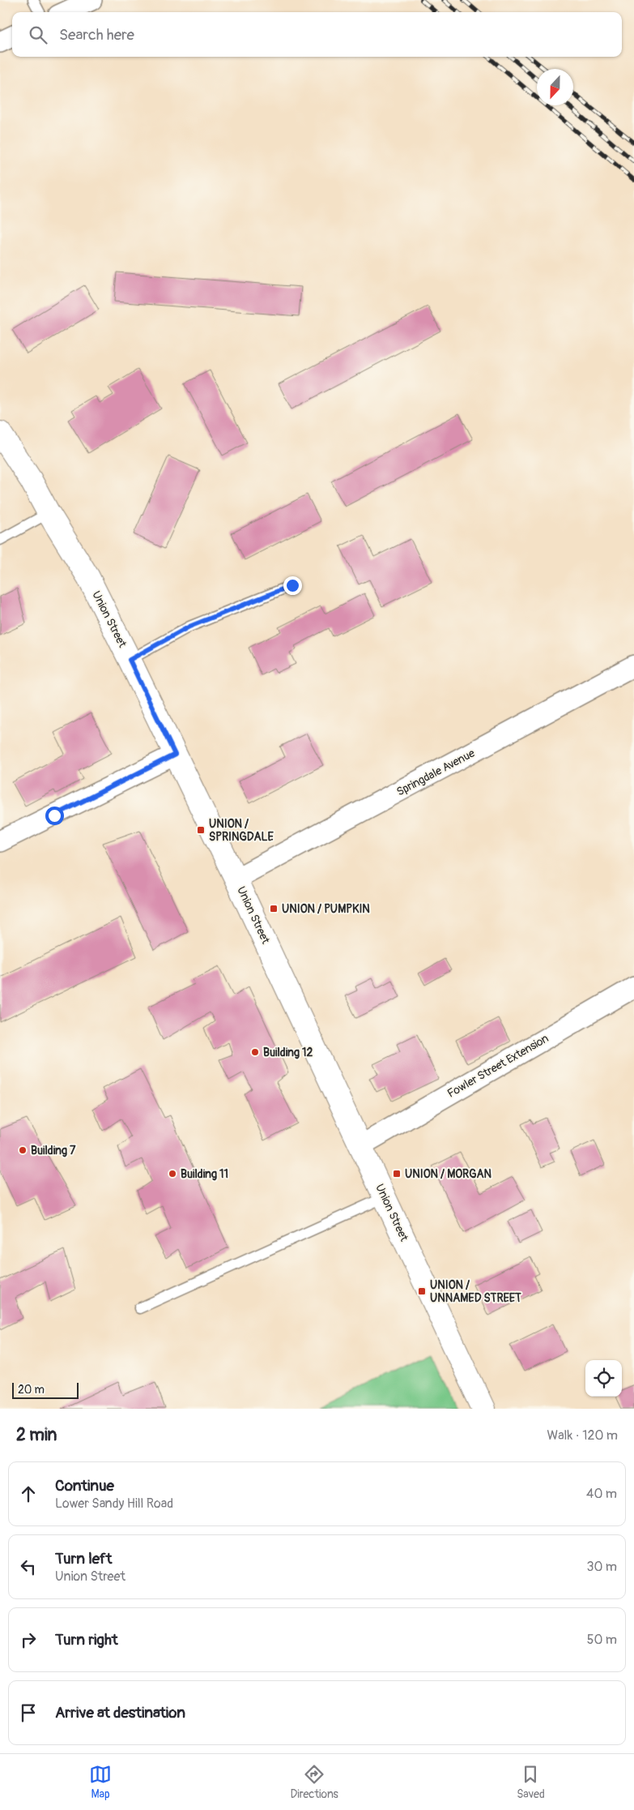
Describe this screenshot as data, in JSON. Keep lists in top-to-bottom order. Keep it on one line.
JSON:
{"streets":{"main road":["Union Street"],"street":["Springdale Avenue","Fowler Street Extension"]},"crossings":[["Union Street","Springdale Avenue"],["Union Street","Fowler Street Extension"]],"places":{"transit":["UNION / SPRINGDALE","UNION / PUMPKIN","UNION / MORGAN","UNION / UNNAMED STREET"],"other":["Building 12","Building 7","Building 11"]},"scale_bar":"20 m","north":"bottom","page":{"search":"Search here","scale":"20 m","heading":["2 min","Walk · 120 m"],"list":[["Continue","Lower Sandy Hill Road","40 m"],["Turn left","Union Street","30 m"],["Turn right","50 m"],"Arrive at destination"],"nav":["Map","Directions","Saved"]}}
